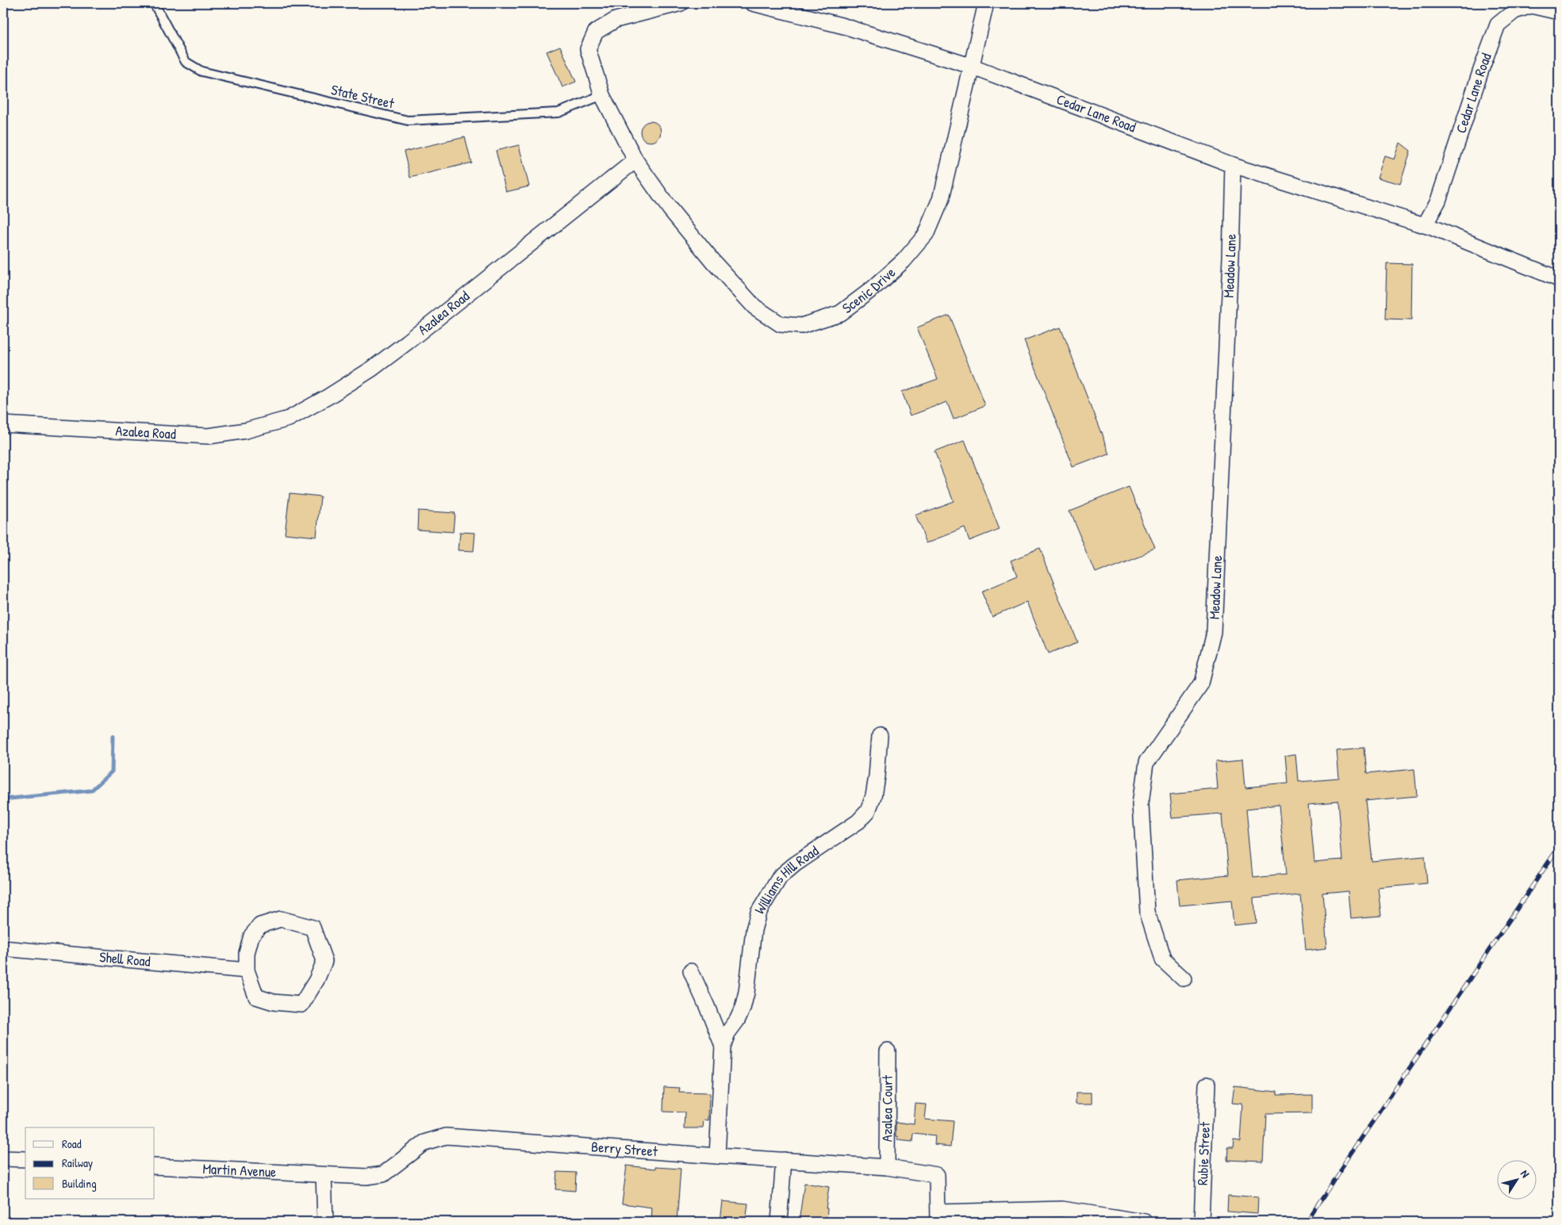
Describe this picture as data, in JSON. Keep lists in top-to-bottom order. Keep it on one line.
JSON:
{"streets":{"street":["Cedar Lane Road","Meadow Lane","Scenic Drive","Azalea Road","Williams Hill Road","Shell Road","Azalea Court","Berry Street","Rubie Street","Martin Avenue"],"lane":["State Street"]},"crossings":[["Cedar Lane Road","Meadow Lane"],["Cedar Lane Road","Scenic Drive"],["Scenic Drive","Azalea Road"],["Williams Hill Road","Berry Street"],["Azalea Court","Berry Street"],["Berry Street","Martin Avenue"]],"legend":["Road","Railway","Building"],"north":"top right"}
